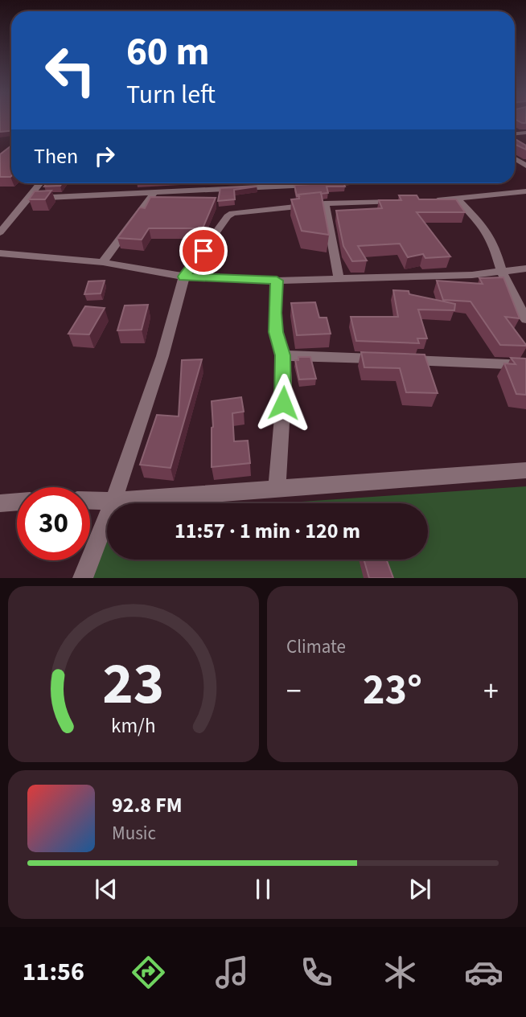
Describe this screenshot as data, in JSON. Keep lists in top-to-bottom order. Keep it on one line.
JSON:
{"page":{"turn":["60 m","Turn left"],"then":"Then","limit":"30","trip":"11:57 · 1 min · 120 m","tile":"Climate","heat":["−","23°","+"],"song":["92.8 FM","Music"],"tabs":"11:56","gauge":["23","km/h"]}}
